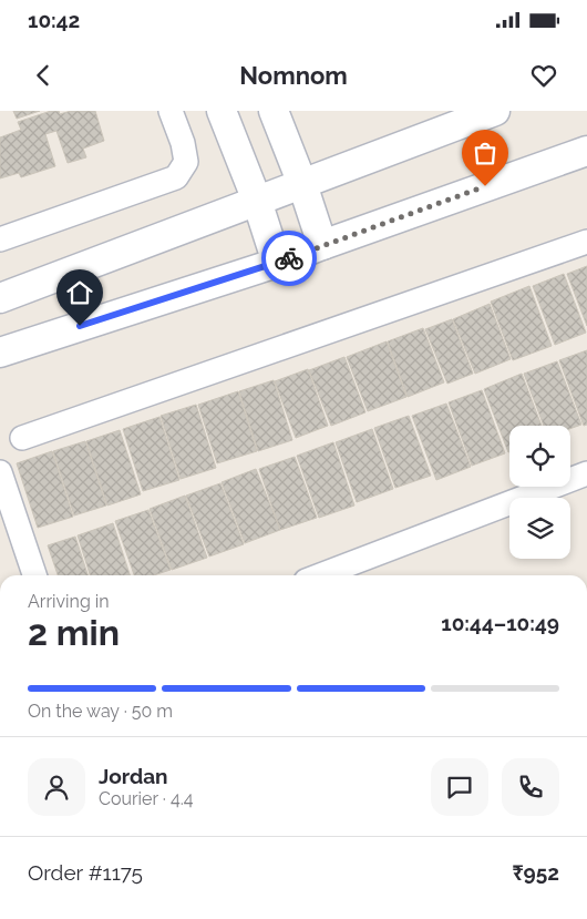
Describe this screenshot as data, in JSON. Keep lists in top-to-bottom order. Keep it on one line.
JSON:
{"page":{"status":"10:42","header":"Nomnom","heading":["2 min","Arriving in","10:44–10:49"],"panel":["Jordan","Courier · 4.4","Order #1175","₹952"],"bar":"On the way · 50 m"}}
